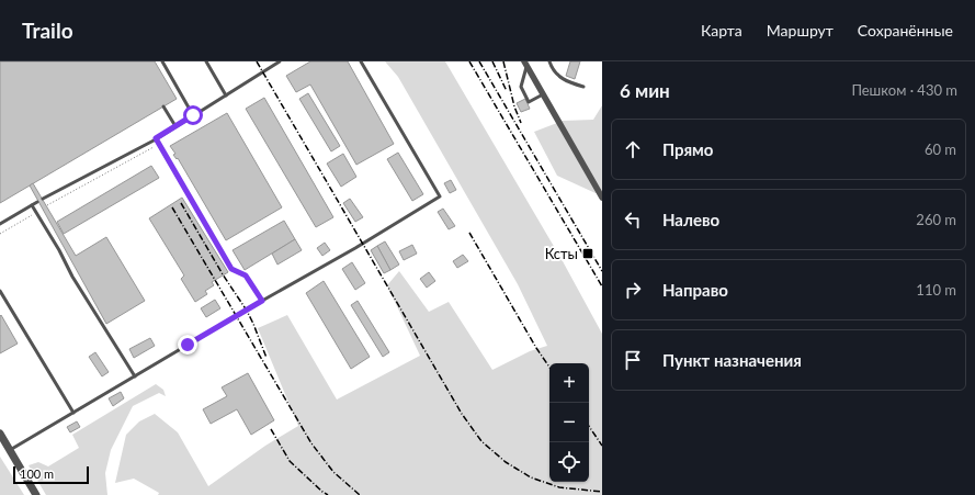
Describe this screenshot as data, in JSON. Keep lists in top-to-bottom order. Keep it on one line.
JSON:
{"places":{"transit":["Ксты"]},"scale_bar":"100 m","page":{"header":"Trailo","nav":["Карта","Маршрут","Сохранённые"],"heading":["6 мин","Пешком · 430 m"],"list":[["Прямо","60 m"],["Налево","260 m"],["Направо","110 m"],"Пункт назначения"],"map_buttons":["+","−"],"scale":"100 m"}}
